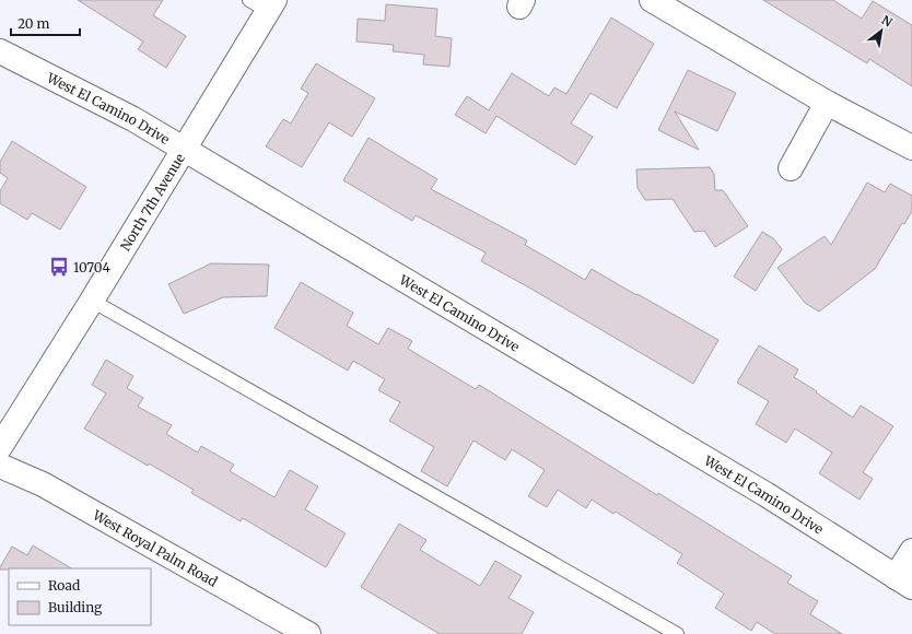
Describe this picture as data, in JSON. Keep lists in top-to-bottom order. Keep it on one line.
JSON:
{"streets":{"street":["West El Camino Drive","North 7th Avenue","West Royal Palm Road"]},"crossings":[["West El Camino Drive","North 7th Avenue"]],"places":{"bus stop":["10704"]},"legend":["Road","Building"],"scale_bar":"20 m","north":"top right"}
